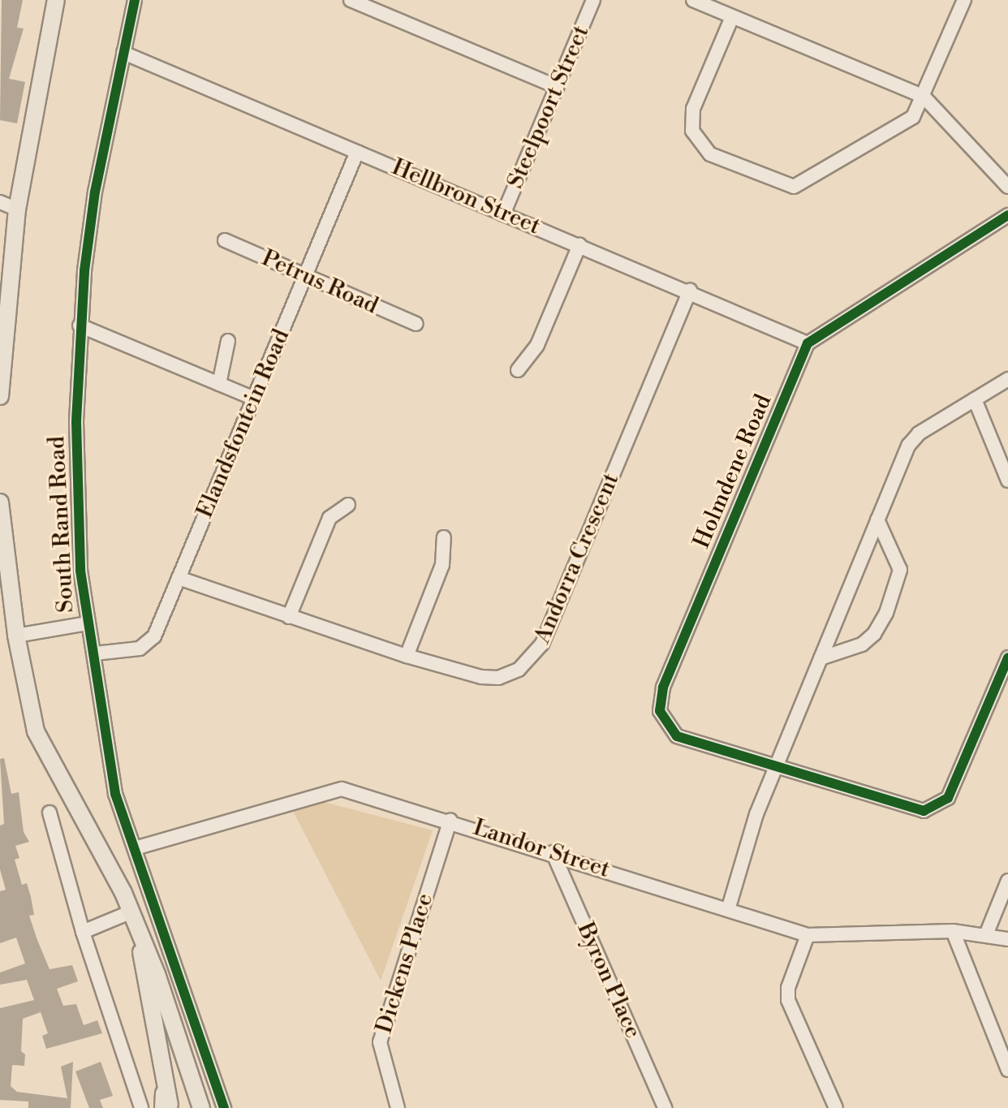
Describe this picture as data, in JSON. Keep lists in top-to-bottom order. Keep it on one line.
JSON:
{"streets":{"street":["Steelpoort Street","Hellbron Street","Petrus Road","Elandsfontein Road","Holmdene Road","South Rand Road","Andorra Crescent","Landor Street","Dickens Place","Byron Place"]},"crossings":[["Steelpoort Street","Hellbron Street"],["Hellbron Street","Elandsfontein Road"],["Hellbron Street","Holmdene Road"],["Hellbron Street","South Rand Road"],["Hellbron Street","Andorra Crescent"],["Petrus Road","Elandsfontein Road"],["Elandsfontein Road","South Rand Road"],["Elandsfontein Road","Andorra Crescent"],["South Rand Road","Landor Street"],["Landor Street","Dickens Place"],["Landor Street","Byron Place"]]}
